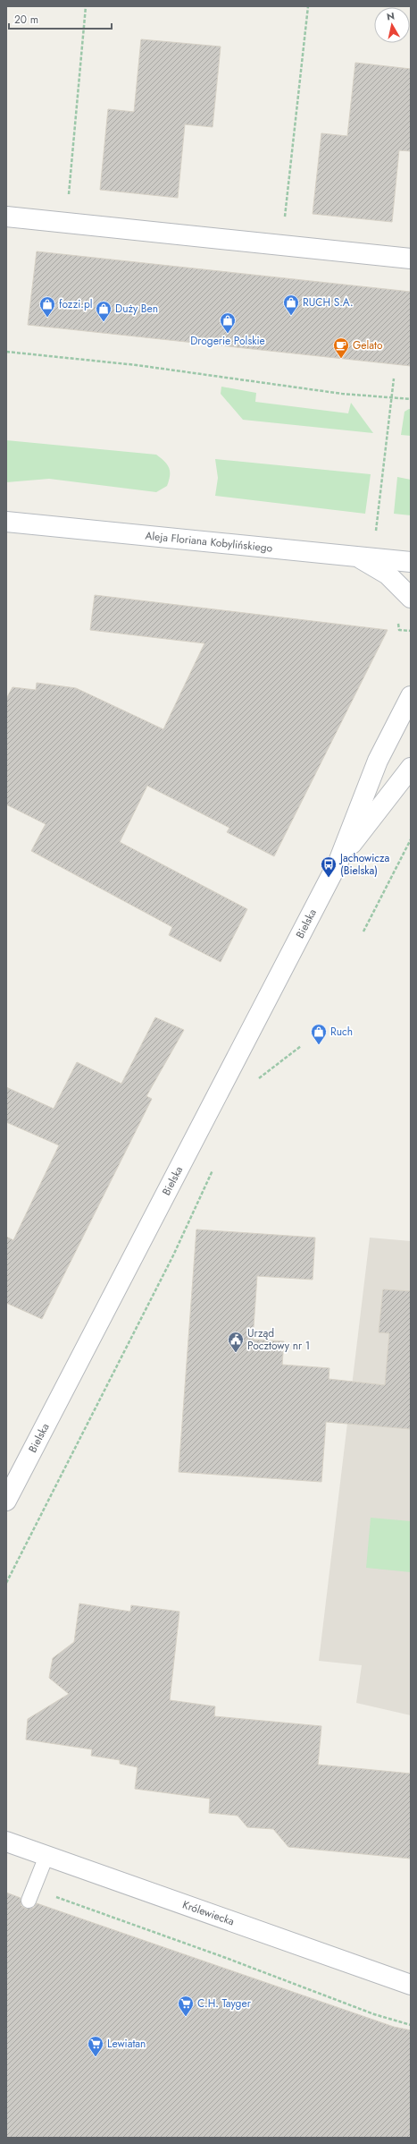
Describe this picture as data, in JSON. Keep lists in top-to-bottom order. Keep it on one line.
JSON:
{"streets":{"street":["Aleja Floriana Kobylińskiego","Bielska","Królewiecka"]},"places":{"shop":["RUCH S.A.","fozzi.pl","Duży Ben","Drogerie Polskie","Ruch"],"cafe":["Gelato"],"bus stop":["Jachowicza (Bielska)"],"public building":["Urząd Pocztowy nr 1"],"supermarket":["C.H. Tayger","Lewiatan"]},"scale_bar":"20 m","north":"top"}
